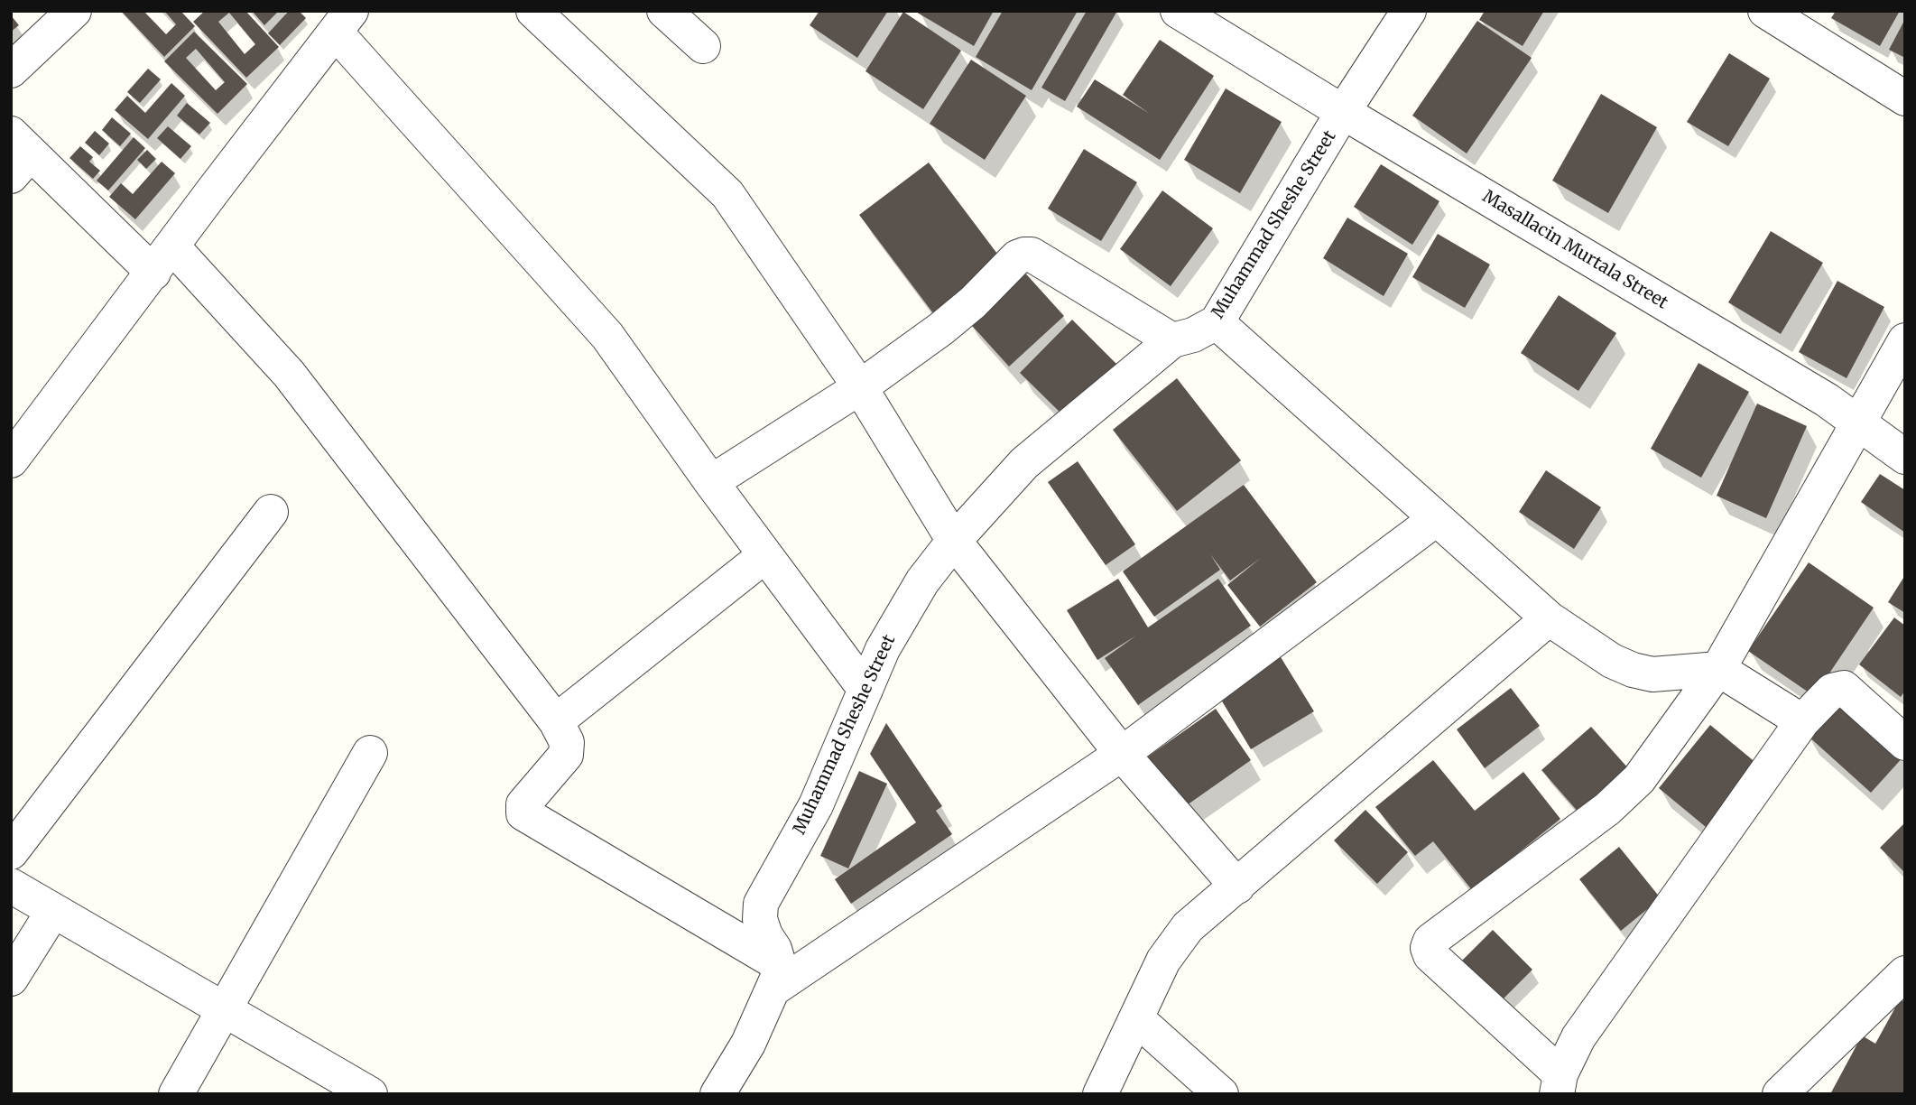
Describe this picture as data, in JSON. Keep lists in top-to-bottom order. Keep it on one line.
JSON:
{"streets":{"street":["Muhammad Sheshe Street","Masallacin Murtala Street"]},"crossings":[["Muhammad Sheshe Street","Masallacin Murtala Street"]]}
